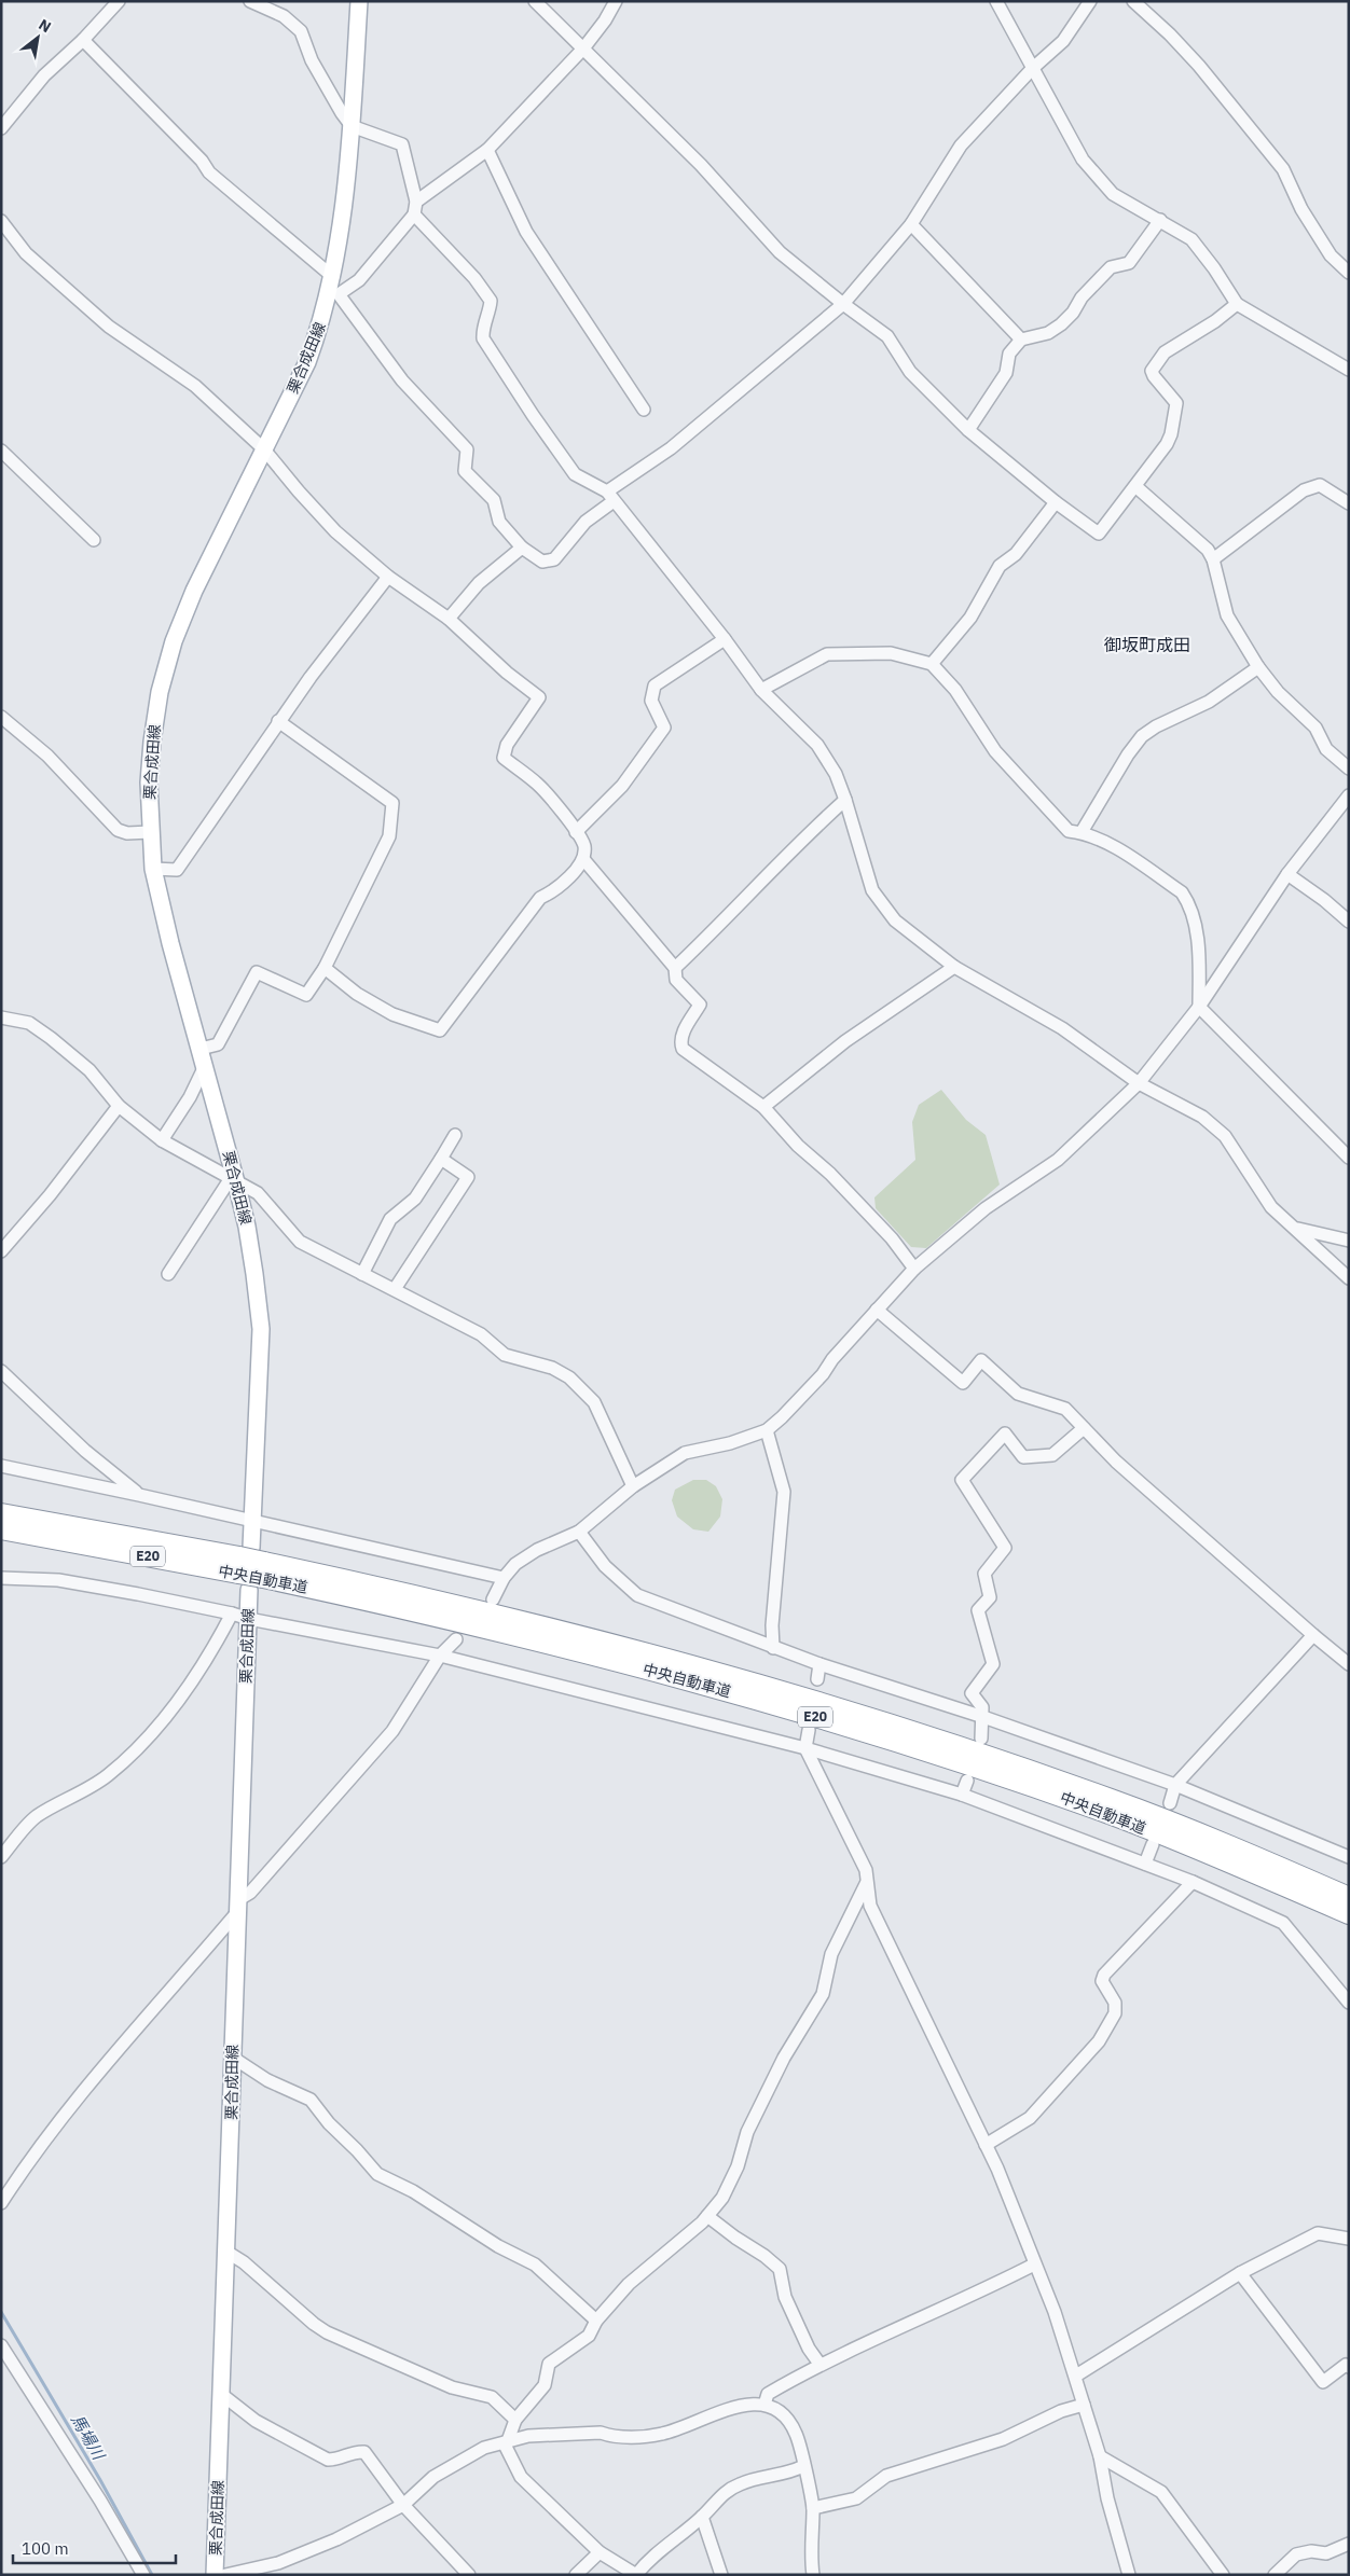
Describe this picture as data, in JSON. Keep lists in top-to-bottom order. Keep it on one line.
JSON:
{"streets":{"highway":["E20","中央自動車道"],"main road":["栗合成田線"]},"crossings":[["栗合成田線","中央自動車道"]],"districts":["御坂町成田"],"water":["馬場川"],"scale_bar":"100 m","north":"top right"}
